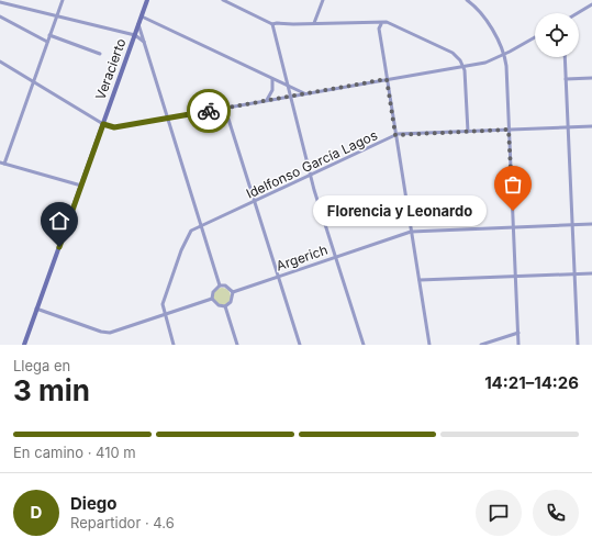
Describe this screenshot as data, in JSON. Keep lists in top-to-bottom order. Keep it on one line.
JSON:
{"streets":{"street":["Veracierto","Idelfonso García Lagos","Argerich"]},"places":["Florencia y Leonardo"],"page":{"bubble":"Florencia y Leonardo","heading":["3 min","Llega en","14:21–14:26"],"panel":["Diego","Repartidor · 4.6"],"bar":"En camino · 410 m","round":"D"}}
